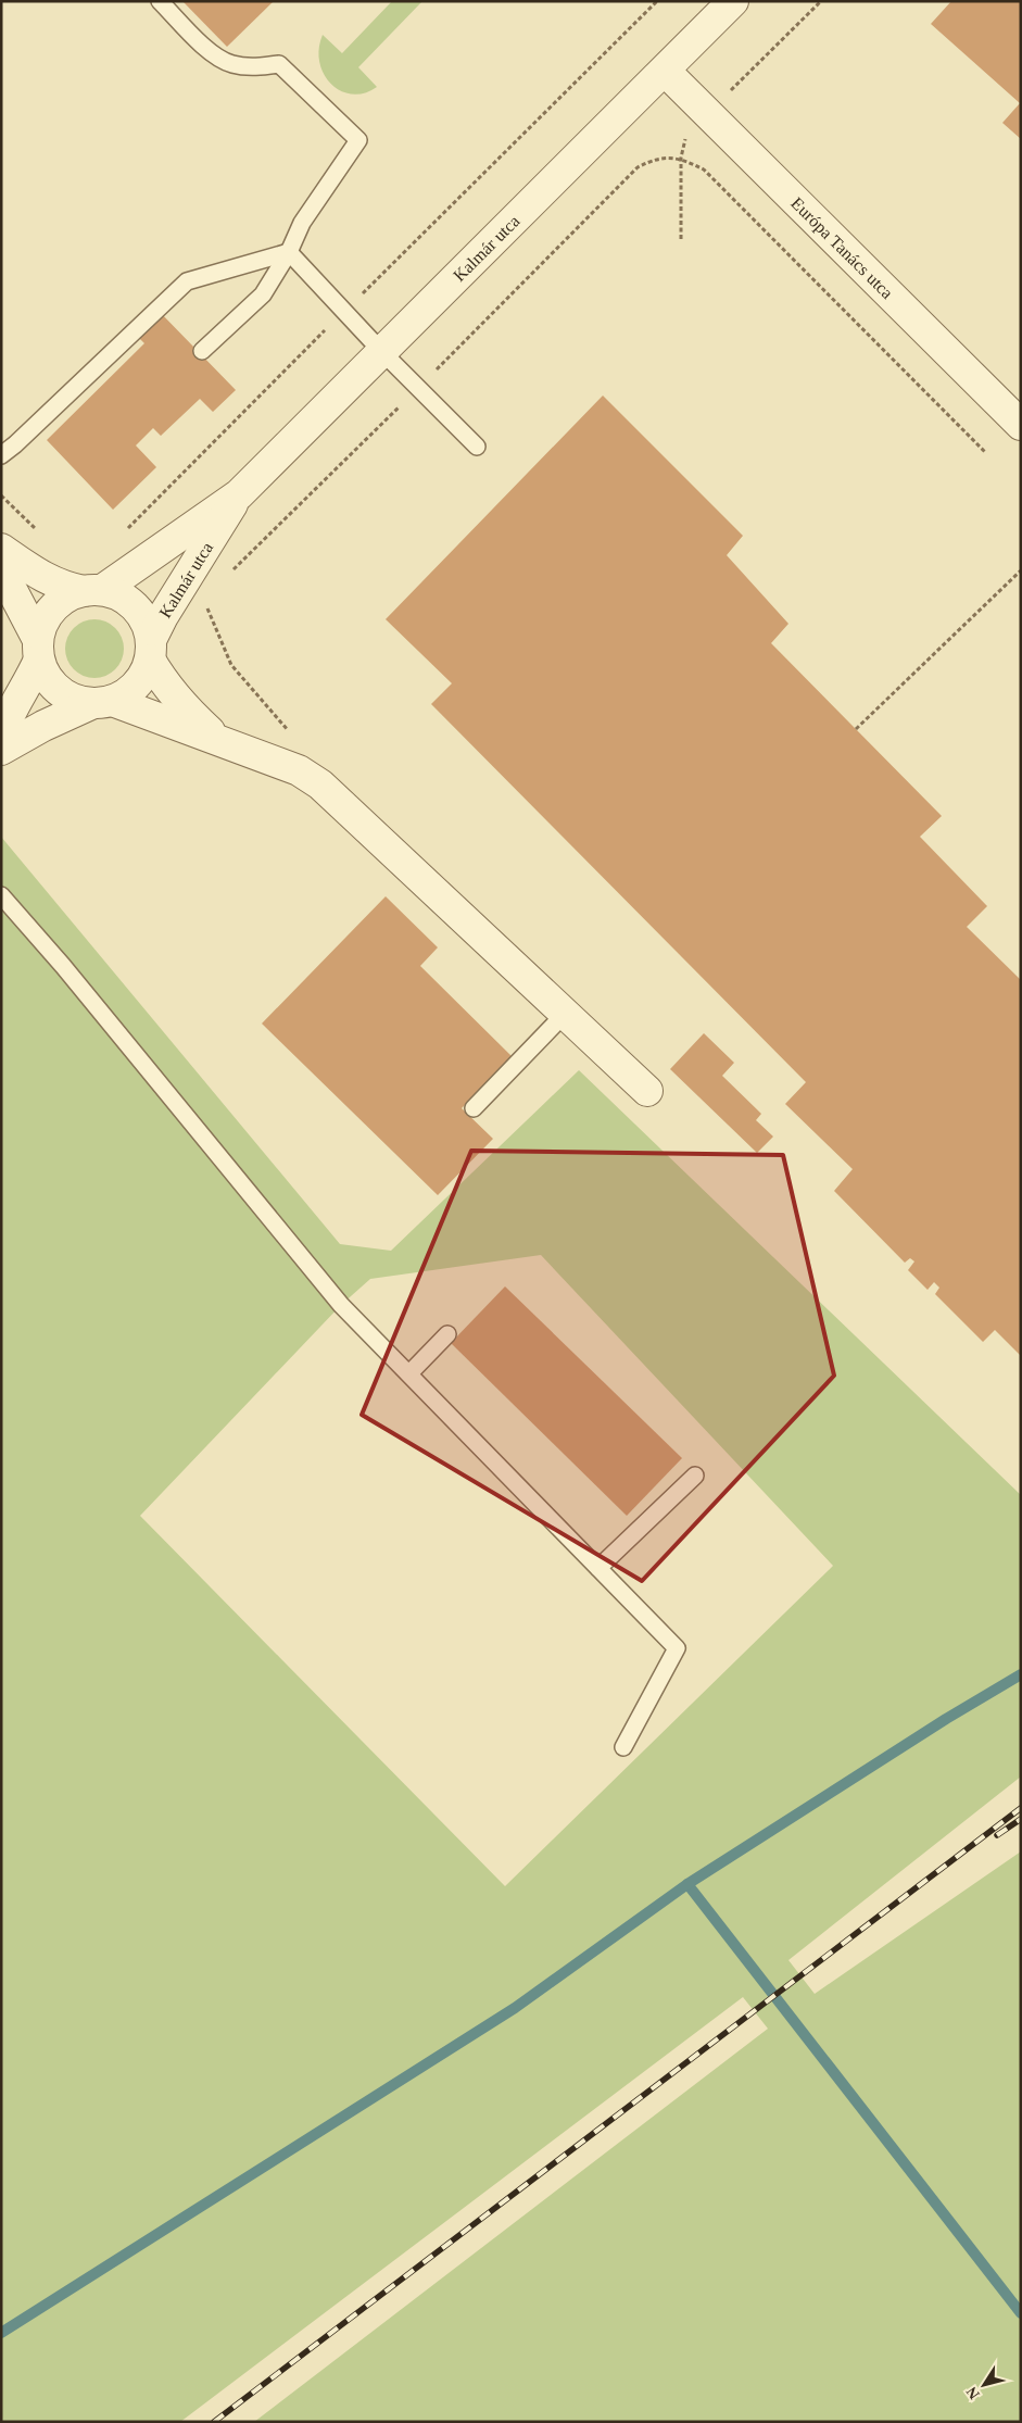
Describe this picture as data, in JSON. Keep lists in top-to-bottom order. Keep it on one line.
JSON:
{"streets":{"street":["Európa Tanács utca","Kalmár utca"]},"crossings":[["Európa Tanács utca","Kalmár utca"]],"north":"bottom left"}
